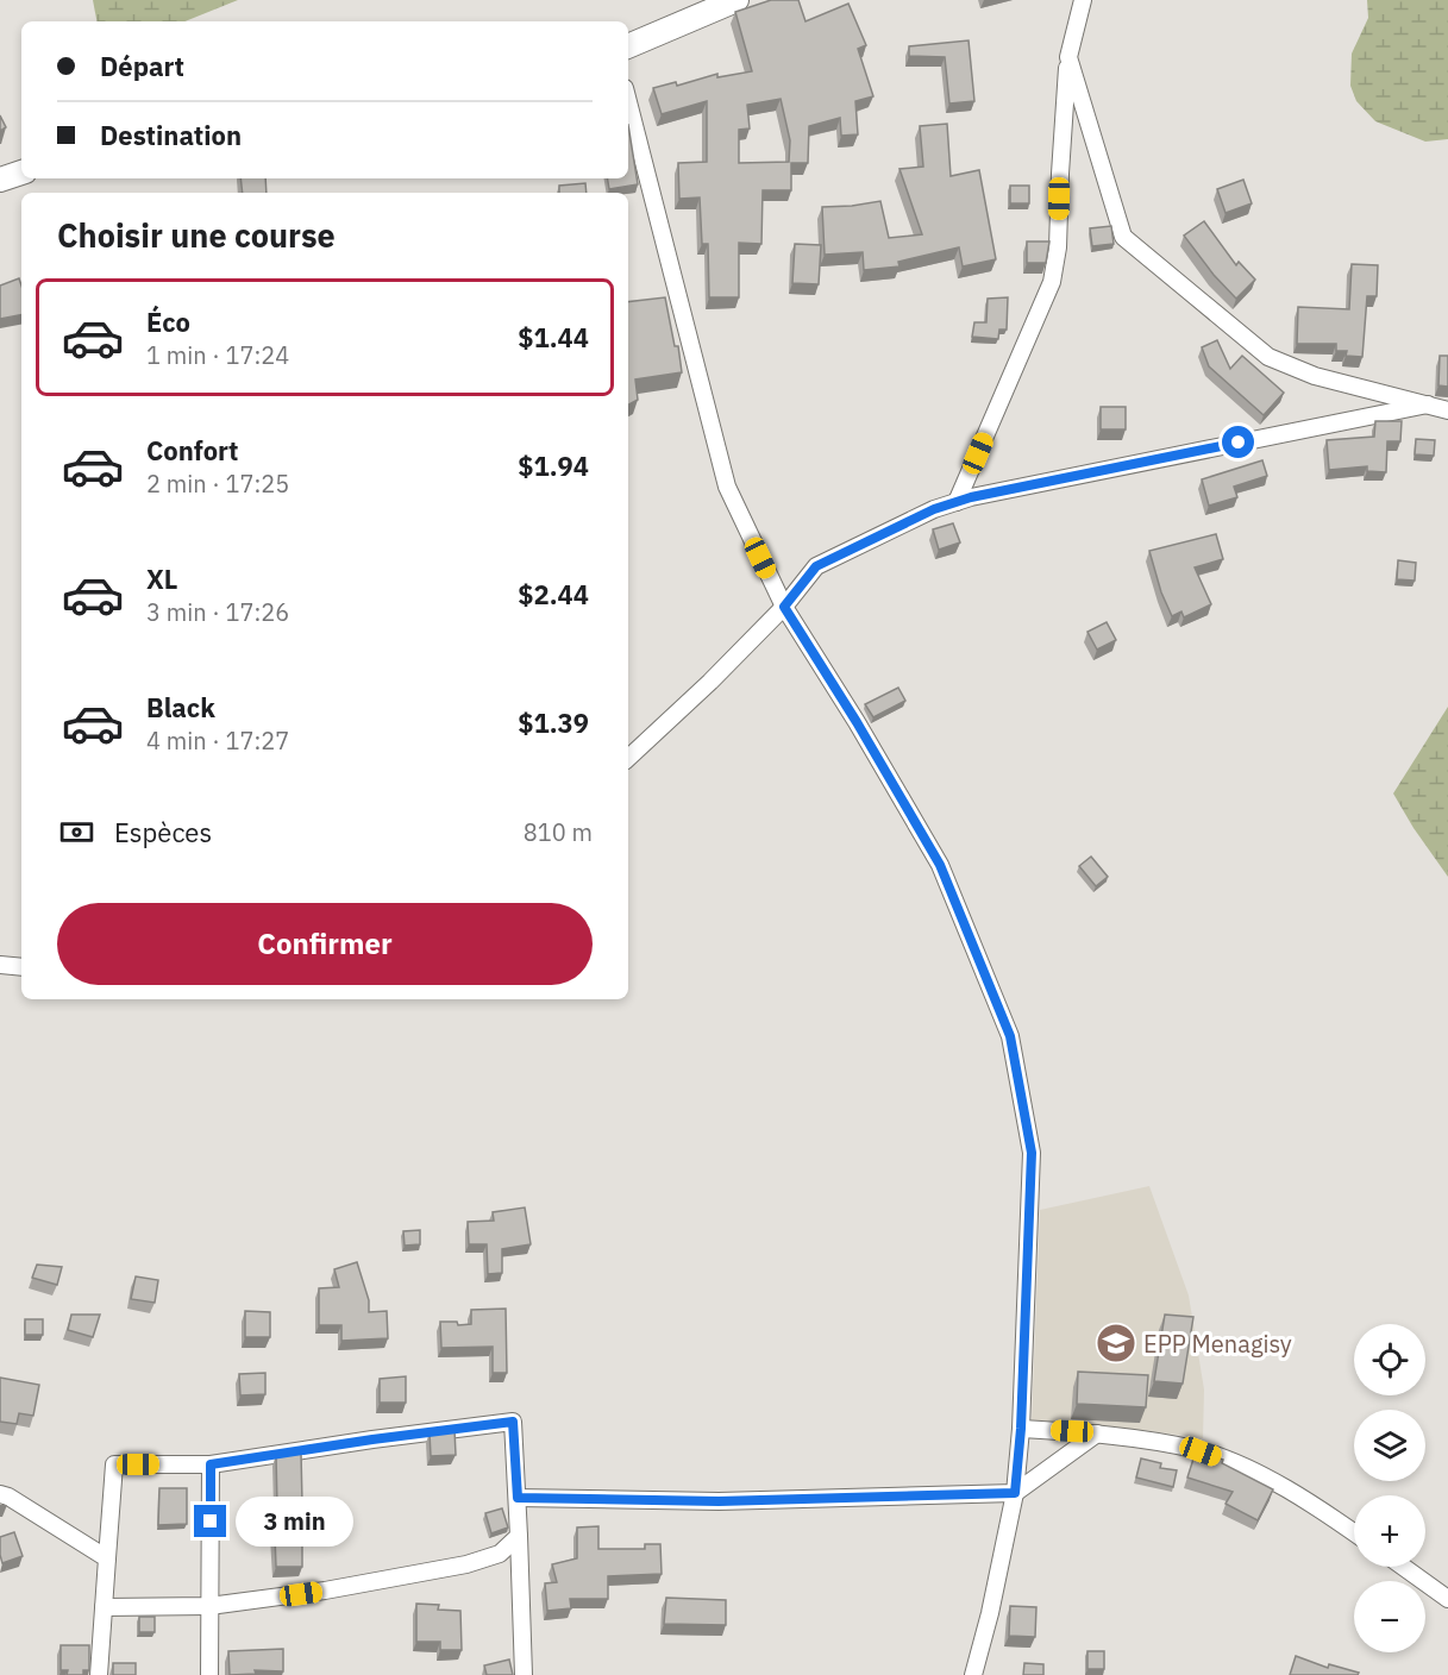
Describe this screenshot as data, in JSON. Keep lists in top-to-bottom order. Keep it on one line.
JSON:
{"places":{"school or university":["EPP Menagisy"]},"page":{"banner":["Départ","Destination"],"heading":"Choisir une course","list":[{"name":"Éco","note":"1 min · 17:24","value":"$1.44"},{"name":"Confort","note":"2 min · 17:25","value":"$1.94"},{"name":"XL","note":"3 min · 17:26","value":"$2.44"},{"name":"Black","note":"4 min · 17:27","value":"$1.39"}],"pay":["Espèces","810 m"],"buttons":"Confirmer","map_buttons":["+","−"],"bubble":"3 min"}}
